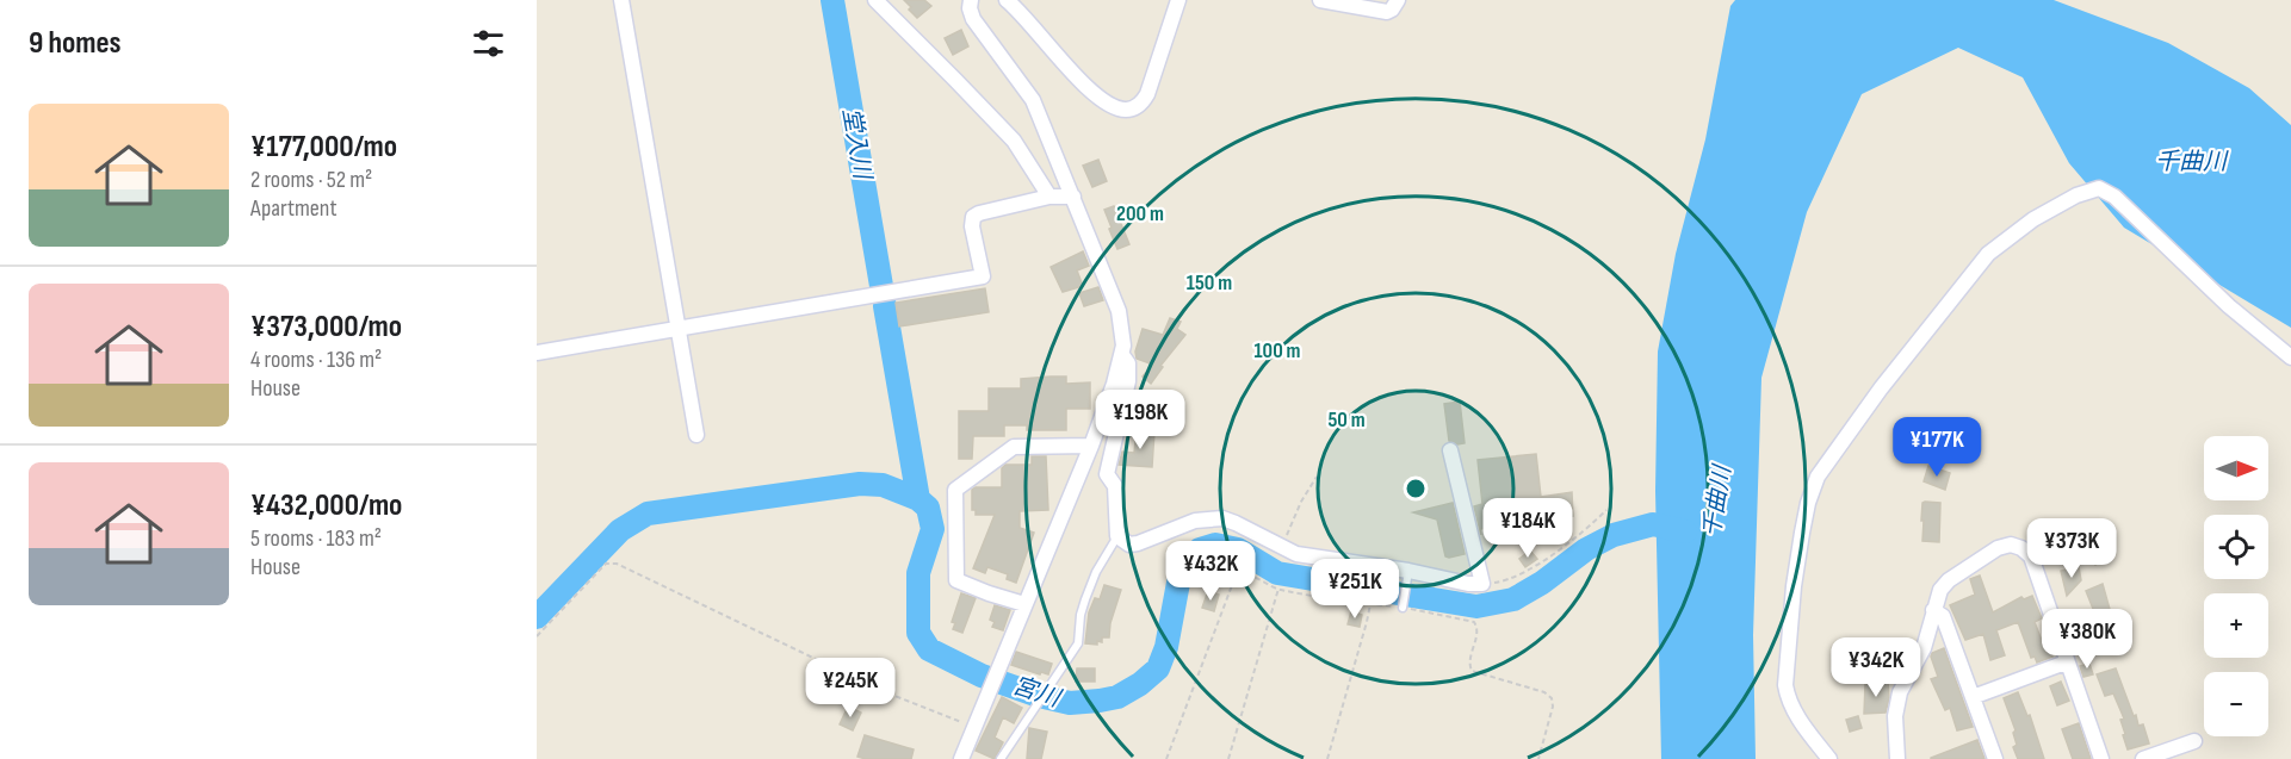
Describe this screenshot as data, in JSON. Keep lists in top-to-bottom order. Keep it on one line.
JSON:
{"water":["堂入川","千曲川","宮川"],"north":"right","page":{"heading":"9 homes","list":[{"name":"¥177,000/mo","note":"2 rooms · 52 m² · Apartment"},{"name":"¥373,000/mo","note":"4 rooms · 136 m² · House"},{"name":"¥432,000/mo","note":"5 rooms · 183 m² · House"}],"price":["¥198K","¥177K","¥184K","¥373K","¥432K","¥251K","¥380K","¥342K","¥245K"],"map_buttons":["+","−"]},"rings":["200 m","150 m","100 m","50 m"]}
